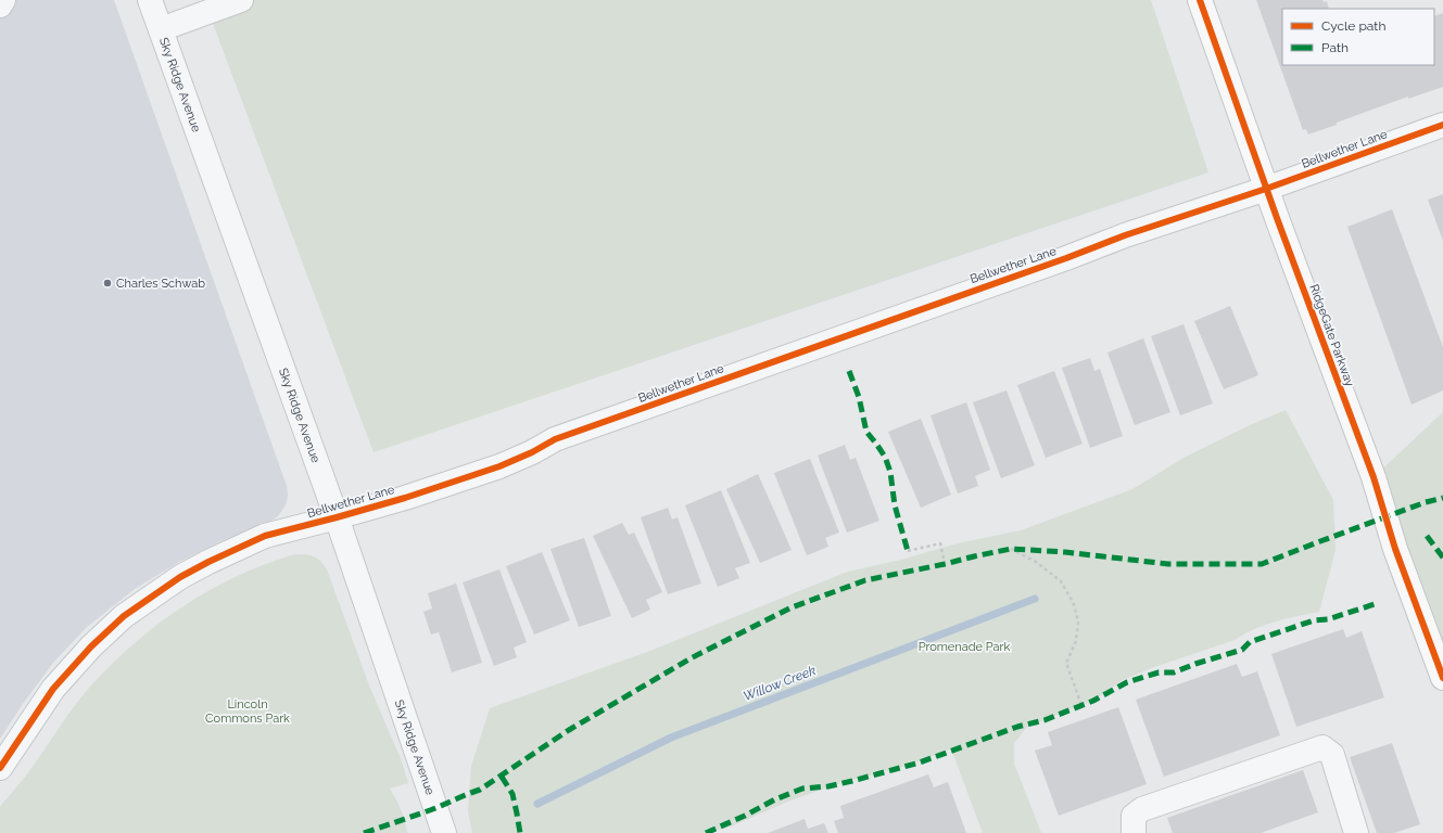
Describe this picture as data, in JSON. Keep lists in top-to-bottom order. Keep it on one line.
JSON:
{"streets":{"main road":["RidgeGate Parkway"],"street":["Sky Ridge Avenue","Bellwether Lane"]},"crossings":[["Sky Ridge Avenue","Bellwether Lane"],["Bellwether Lane","RidgeGate Parkway"]],"water":["Willow Creek"],"parks":["Promenade Park","Lincoln Commons Park"],"places":["Charles Schwab"],"legend":["Cycle path","Path"]}
